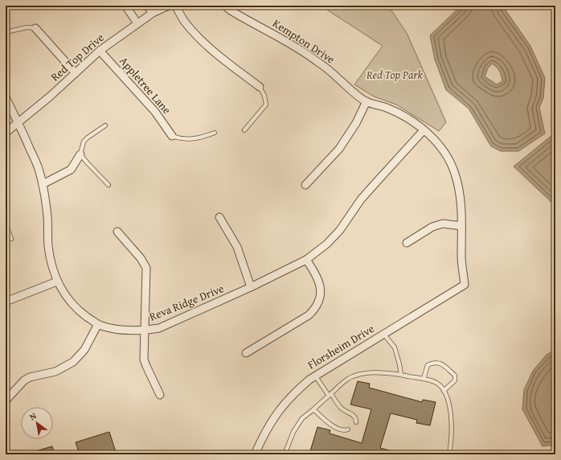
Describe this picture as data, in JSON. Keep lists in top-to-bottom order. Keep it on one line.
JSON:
{"streets":{"street":["Kempton Drive","Red Top Drive","Appletree Lane","Reva Ridge Drive","Florsheim Drive"]},"crossings":[["Kempton Drive","Reva Ridge Drive"],["Kempton Drive","Florsheim Drive"],["Red Top Drive","Appletree Lane"],["Red Top Drive","Reva Ridge Drive"]],"parks":["Red Top Park"],"north":"top left"}
